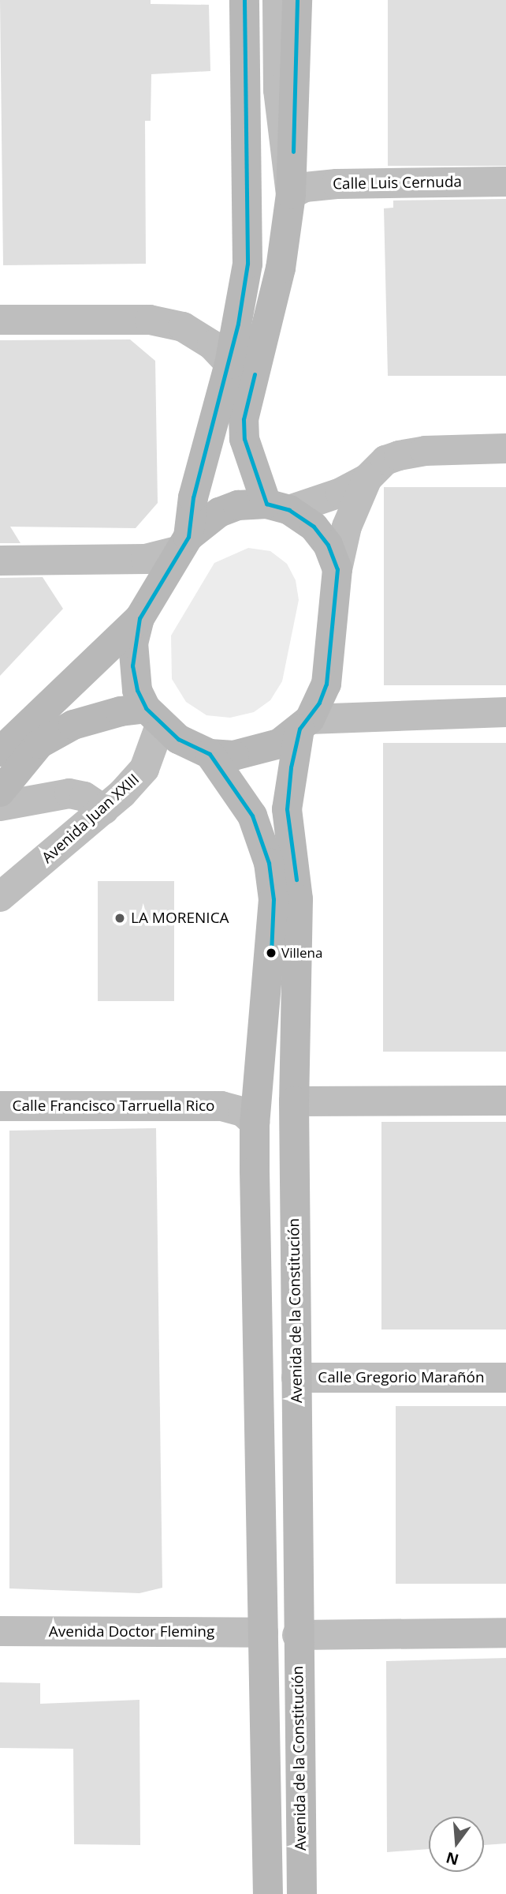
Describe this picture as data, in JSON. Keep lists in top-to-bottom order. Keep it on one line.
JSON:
{"streets":{"street":["Calle Luis Cernuda","Avenida Juan XXIII","Calle Francisco Tarruella Rico","Avenida de la Constitución","Calle Gregorio Marañón","Avenida Doctor Fleming"]},"crossings":[["Avenida de la Constitución","Calle Gregorio Marañón"]],"places":["LA MORENICA","Villena"],"north":"bottom"}
